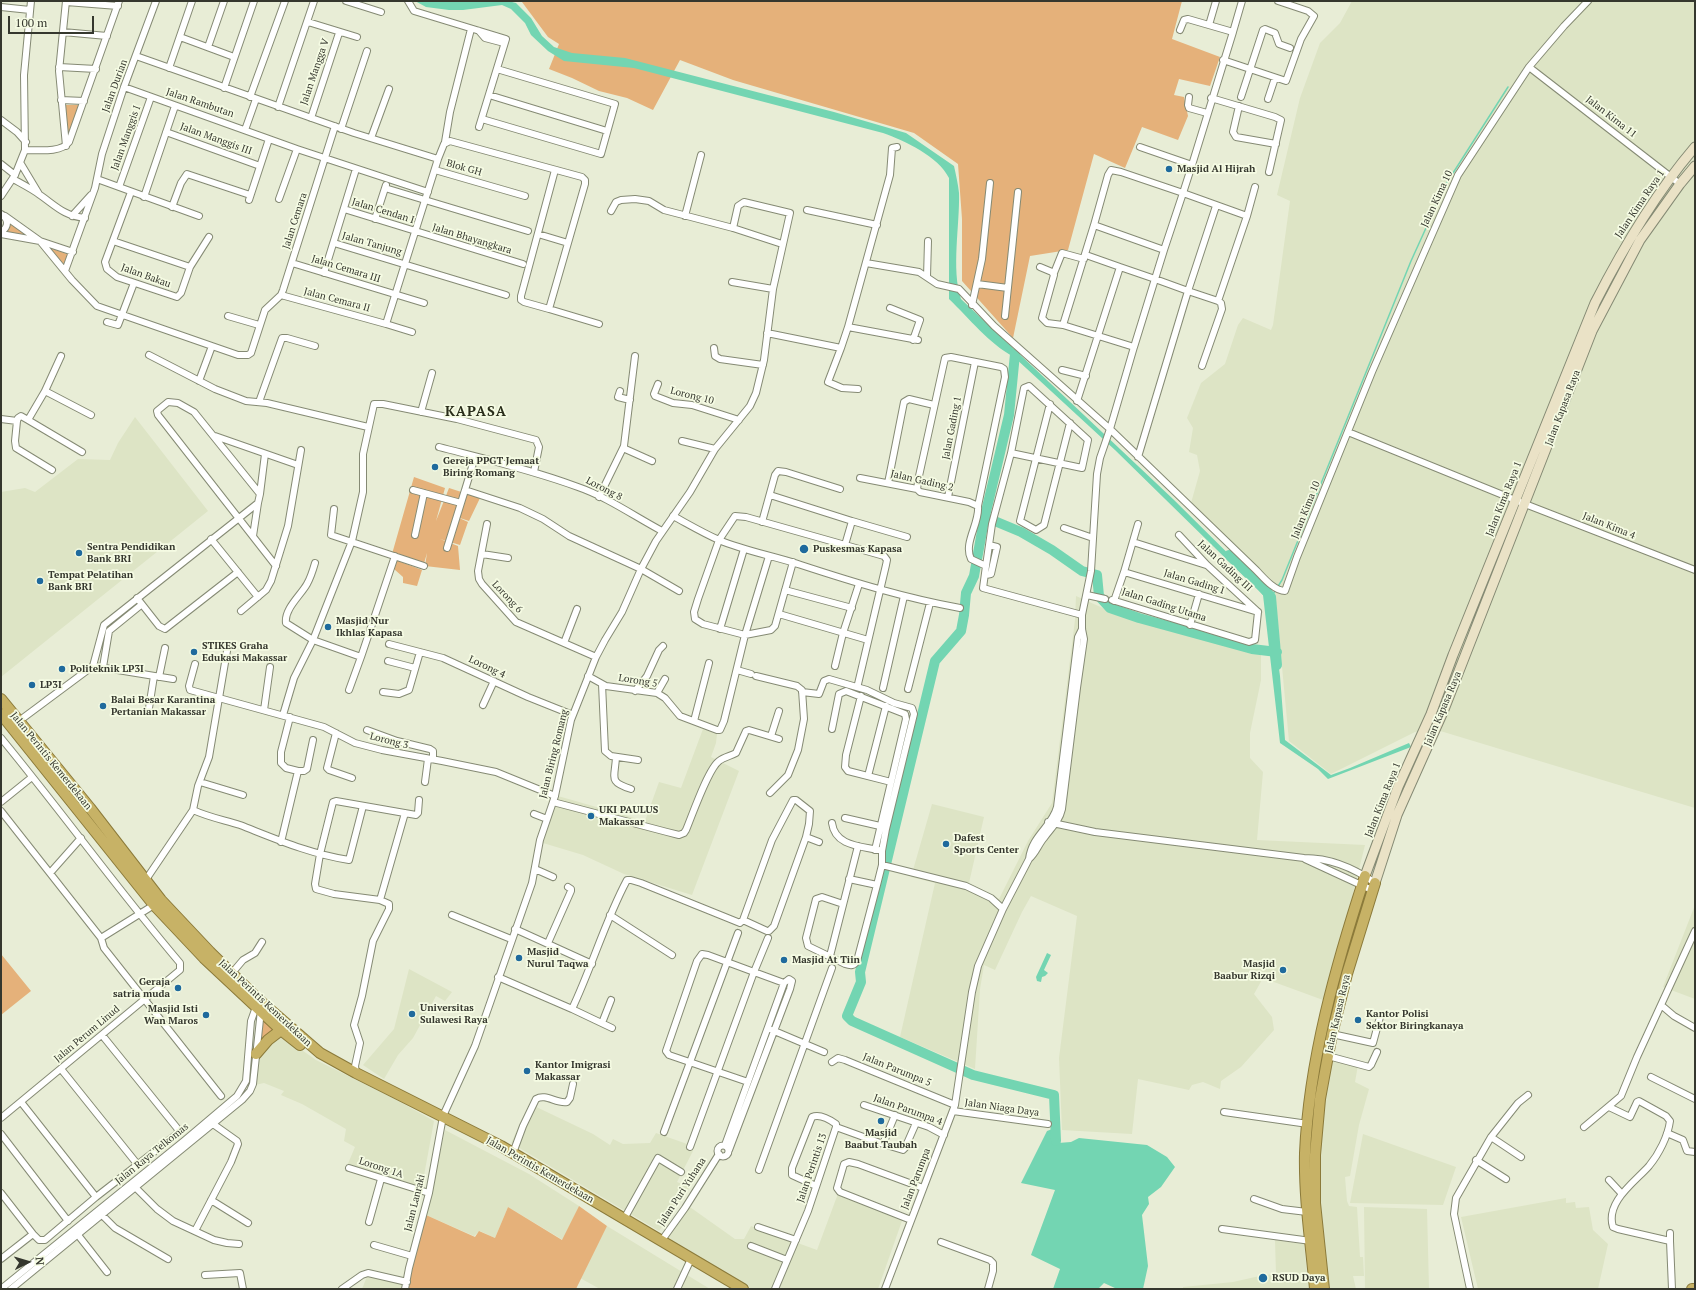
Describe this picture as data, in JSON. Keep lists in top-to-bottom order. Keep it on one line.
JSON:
{"streets":{"highway":["Jalan Kapasa Raya","Jalan Perintis Kemerdekaan"],"main road":["Jalan Kima Raya 1"],"street":["Jalan Mangga V","Jalan Durian","Jalan Rambutan","Jalan Kima 11","Jalan Manggis I","Jalan Manggis III","Blok GH","Jalan Kima 10","Jalan Cendan I","Jalan Cemara","Jalan Bhayangkara","Jalan Tanjung","Jalan Cemara III","Jalan Bakau","Jalan Cemara II","Lorong 10","Jalan Gading 1","Jalan Gading 2","Lorong 8","Jalan Kima 4","Jalan Gading III","Jalan Gading I","Lorong 6","Jalan Gading Utama","Lorong 4","Lorong 5","Lorong 3","Jalan Biring Romang","Jalan Perum Linud","Jalan Parumpa 5","Jalan Niaga Daya","Jalan Parumpa 4","Jalan Raya Telkomas","Lorong 1A","Jalan Perintis 13","Jalan Parumpa","Jalan Puri Yuhana","Jalan Lanraki"]},"crossings":[["Jalan Durian","Jalan Rambutan"],["Jalan Rambutan","Jalan Manggis I"],["Jalan Rambutan","Jalan Cemara"],["Jalan Kima 11","Jalan Kima 10"],["Jalan Kima 11","Jalan Kima Raya 1"],["Jalan Kima 11","Jalan Kapasa Raya"],["Jalan Kima Raya 1","Jalan Kapasa Raya"],["Jalan Kima Raya 1","Jalan Kima 4"],["Jalan Cendan I","Jalan Bhayangkara"],["Jalan Cemara","Jalan Cemara III"],["Jalan Cemara","Jalan Cemara II"],["Lorong 10","Jalan Biring Romang"],["Jalan Kapasa Raya","Jalan Kima 4"],["Jalan Gading 1","Jalan Gading 2"],["Lorong 8","Jalan Biring Romang"],["Jalan Gading III","Jalan Gading I"],["Jalan Gading III","Jalan Gading Utama"],["Jalan Gading I","Jalan Gading Utama"],["Lorong 6","Jalan Biring Romang"],["Lorong 4","Jalan Biring Romang"],["Lorong 5","Jalan Biring Romang"],["Lorong 3","Jalan Biring Romang"],["Jalan Biring Romang","Jalan Perintis Kemerdekaan"],["Jalan Biring Romang","Jalan Lanraki"],["Jalan Perintis Kemerdekaan","Jalan Raya Telkomas"],["Jalan Perintis Kemerdekaan","Jalan Puri Yuhana"],["Jalan Perintis Kemerdekaan","Jalan Lanraki"],["Jalan Parumpa 5","Jalan Parumpa"],["Jalan Niaga Daya","Jalan Parumpa"],["Jalan Parumpa 4","Jalan Perintis 13"],["Jalan Parumpa 4","Jalan Parumpa"],["Lorong 1A","Jalan Lanraki"]],"districts":["KAPASA"],"places":["Masjid Al Hijrah","Gereja PPGT Jemaat Biring Romang","Puskesmas Kapasa","Sentra Pendidikan Bank BRI","Tempat Pelatihan Bank BRI","Masjid Nur Ikhlas Kapasa","STIKES Graha Edukasi Makassar","Politeknik LP3I","LP3I","Balai Besar Karantina Pertanian Makassar","UKI PAULUS Makassar","Dafest Sports Center","Masjid Nurul Taqwa","Masjid At Tiin","Masjid Baabur Rizqi","Geraja satria muda","Universitas Sulawesi Raya","Masjid Isti Wan Maros","Kantor Polisi Sektor Biringkanaya","Kantor Imigrasi Makassar","Masjid Baabut Taubah","RSUD Daya"],"scale_bar":"100 m","north":"right"}
